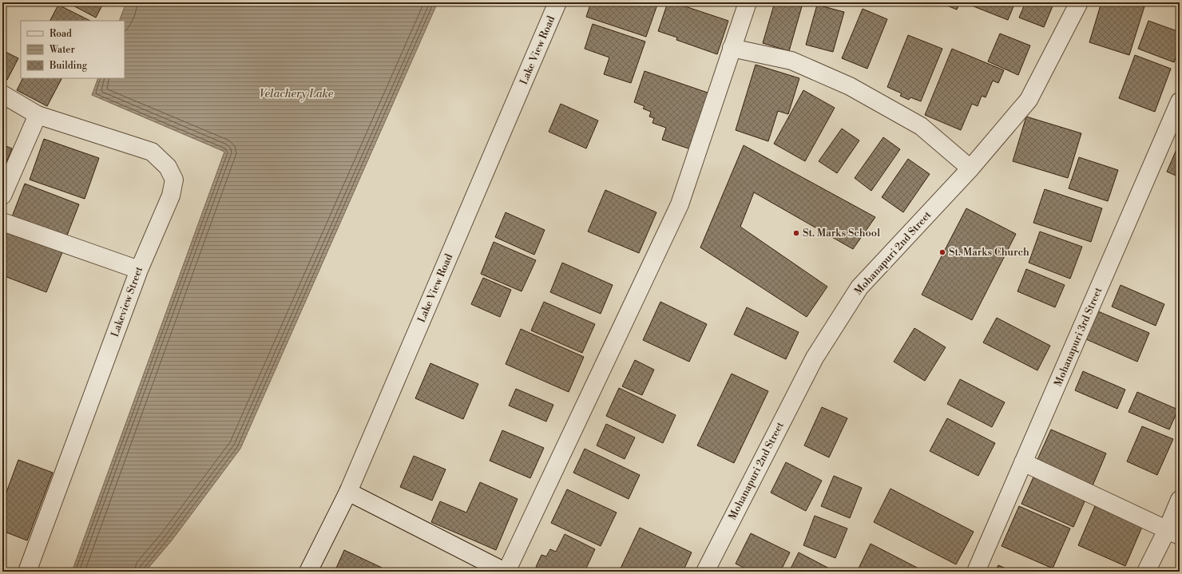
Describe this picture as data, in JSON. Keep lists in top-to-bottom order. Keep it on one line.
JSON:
{"streets":{"street":["Lake View Road","Mohanapuri 2nd Street","Lakeview Street","Mohanapuri 3rd Street"]},"water":["Velachery Lake"],"places":["St. Marks School","St. Marks Church"],"legend":["Road","Water","Building"]}
